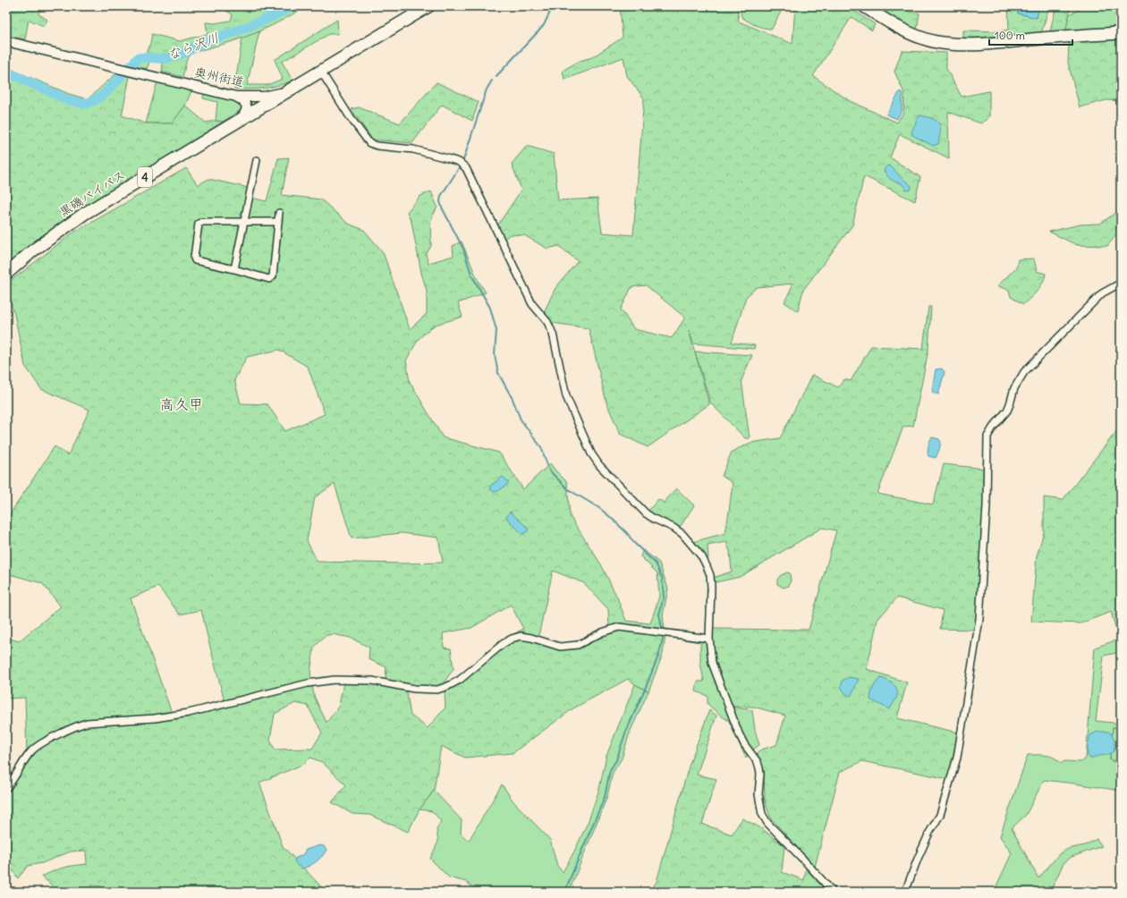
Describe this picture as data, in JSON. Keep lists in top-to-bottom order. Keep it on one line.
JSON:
{"streets":{"highway":["奥州街道","4","黒磯バイパス"]},"crossings":[["奥州街道","黒磯バイパス"]],"districts":["高久甲"],"water":["なら沢川"],"scale_bar":"100 m"}
